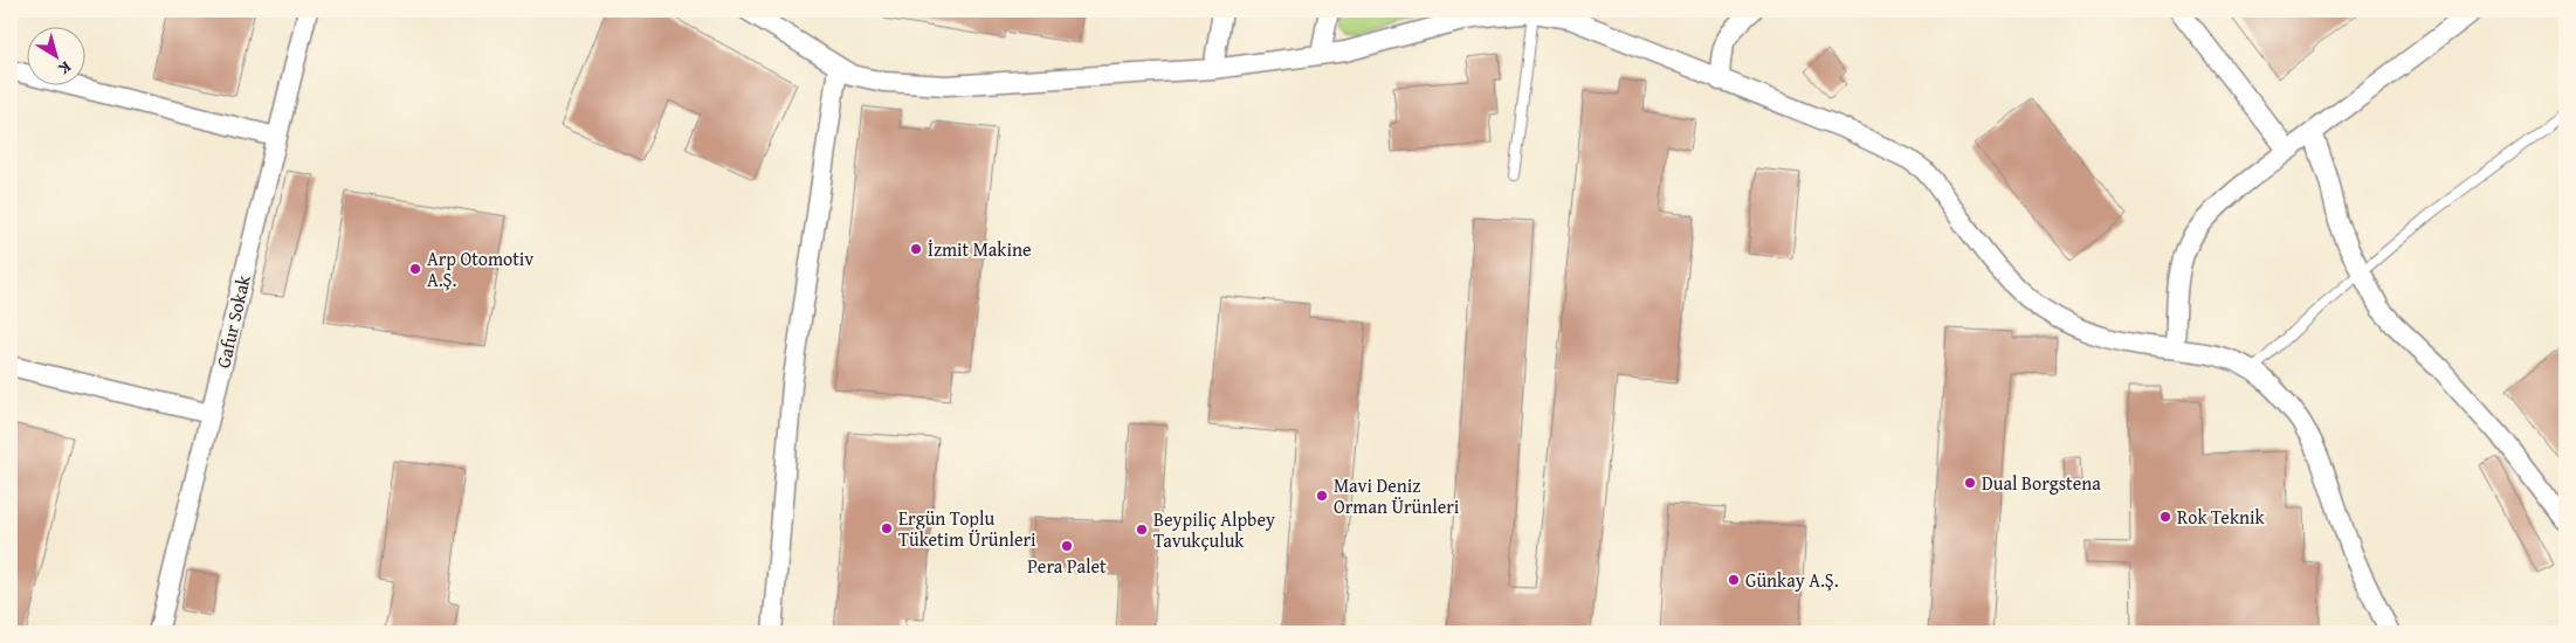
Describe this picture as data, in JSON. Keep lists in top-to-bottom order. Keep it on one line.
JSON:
{"streets":{"street":["Gafur Sokak"]},"places":["İzmit Makine","Arp Otomotiv A.Ş.","Dual Borgstena","Mavi Deniz Orman Ürünleri","Rok Teknik","Ergün Toplu Tüketim Ürünleri","Beypiliç Alpbey Tavukçuluk","Pera Palet","Günkay A.Ş."],"north":"bottom right"}
